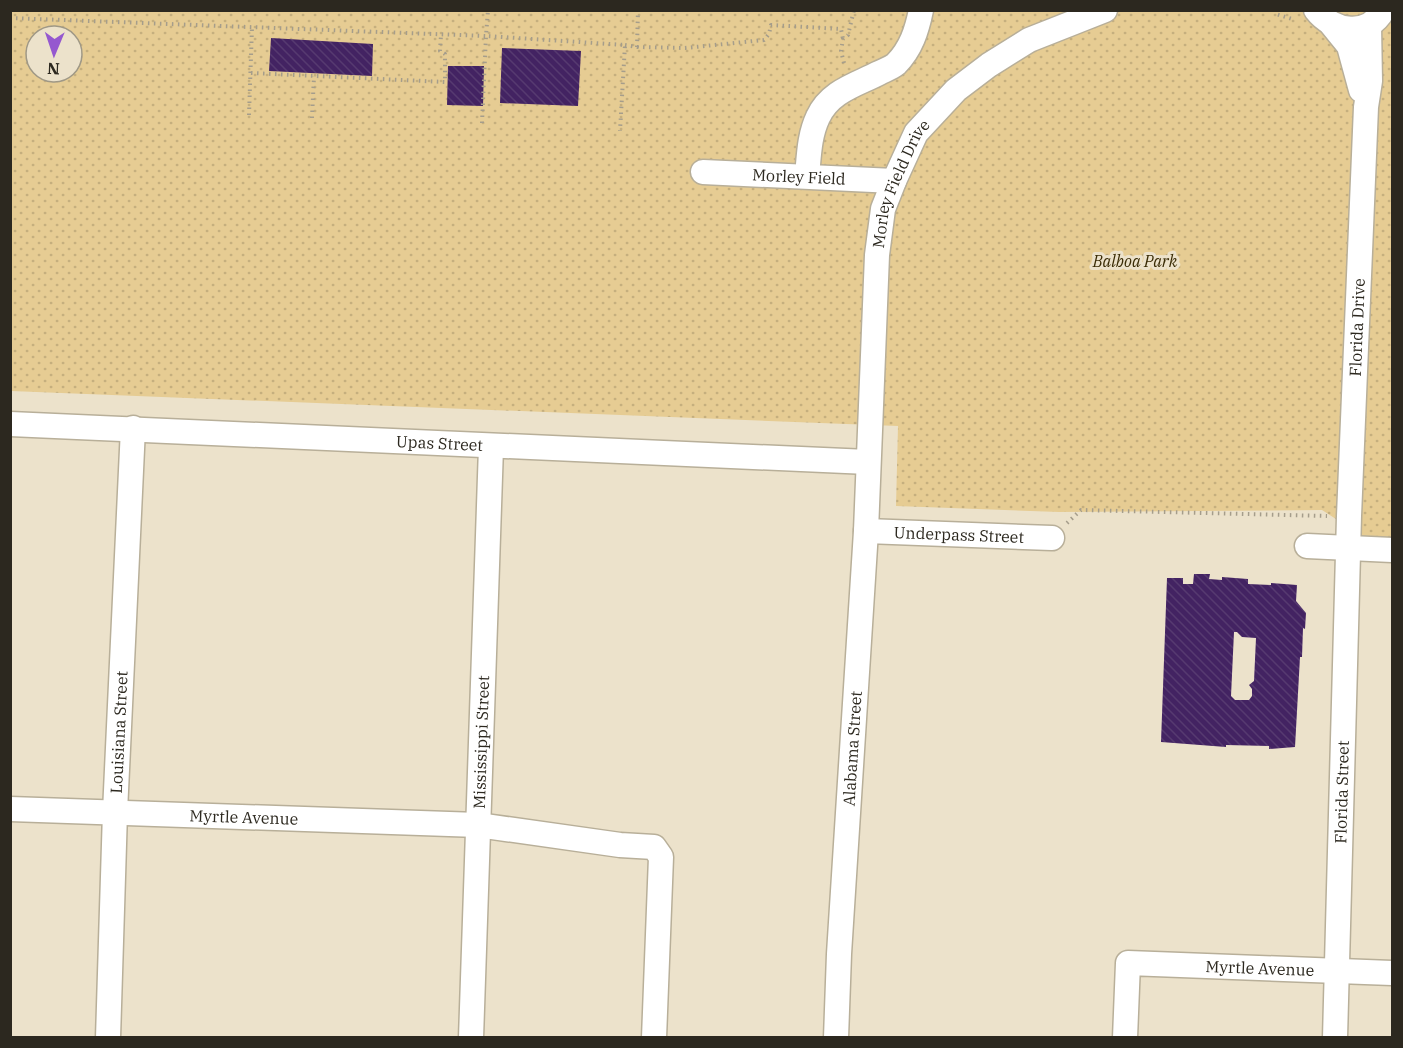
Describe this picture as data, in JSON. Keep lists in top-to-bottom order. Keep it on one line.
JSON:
{"streets":{"street":["Morley Field","Morley Field Drive","Florida Drive","Upas Street","Underpass Street","Louisiana Street","Mississippi Street","Alabama Street","Florida Street","Myrtle Avenue"]},"crossings":[["Morley Field","Morley Field Drive"],["Morley Field Drive","Upas Street"],["Morley Field Drive","Alabama Street"],["Florida Drive","Florida Street"],["Upas Street","Louisiana Street"],["Upas Street","Mississippi Street"],["Upas Street","Alabama Street"],["Underpass Street","Alabama Street"],["Louisiana Street","Myrtle Avenue"],["Mississippi Street","Myrtle Avenue"],["Florida Street","Myrtle Avenue"]],"parks":["Balboa Park"],"north":"bottom"}
